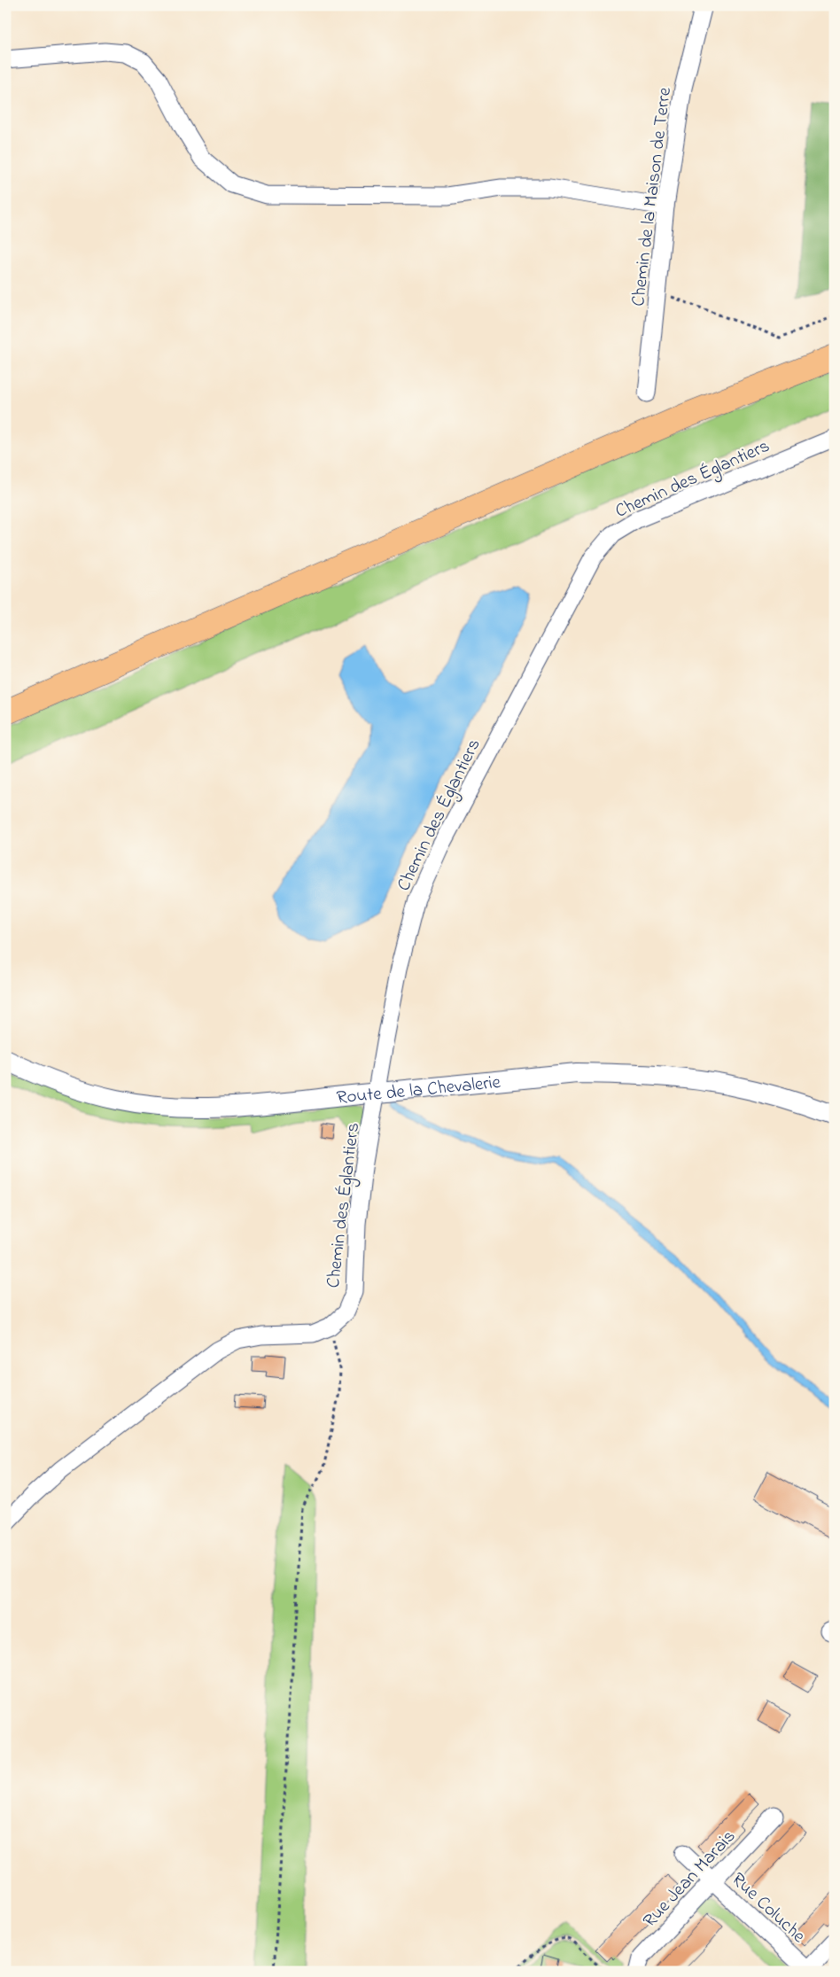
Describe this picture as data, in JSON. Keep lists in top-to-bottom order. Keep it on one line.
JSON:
{"streets":{"street":["Chemin de la Maison de Terre","Chemin des Églantiers","Route de la Chevalerie","Rue Jean Marais","Rue Coluche"]},"crossings":[["Chemin des Églantiers","Route de la Chevalerie"],["Rue Jean Marais","Rue Coluche"]]}
